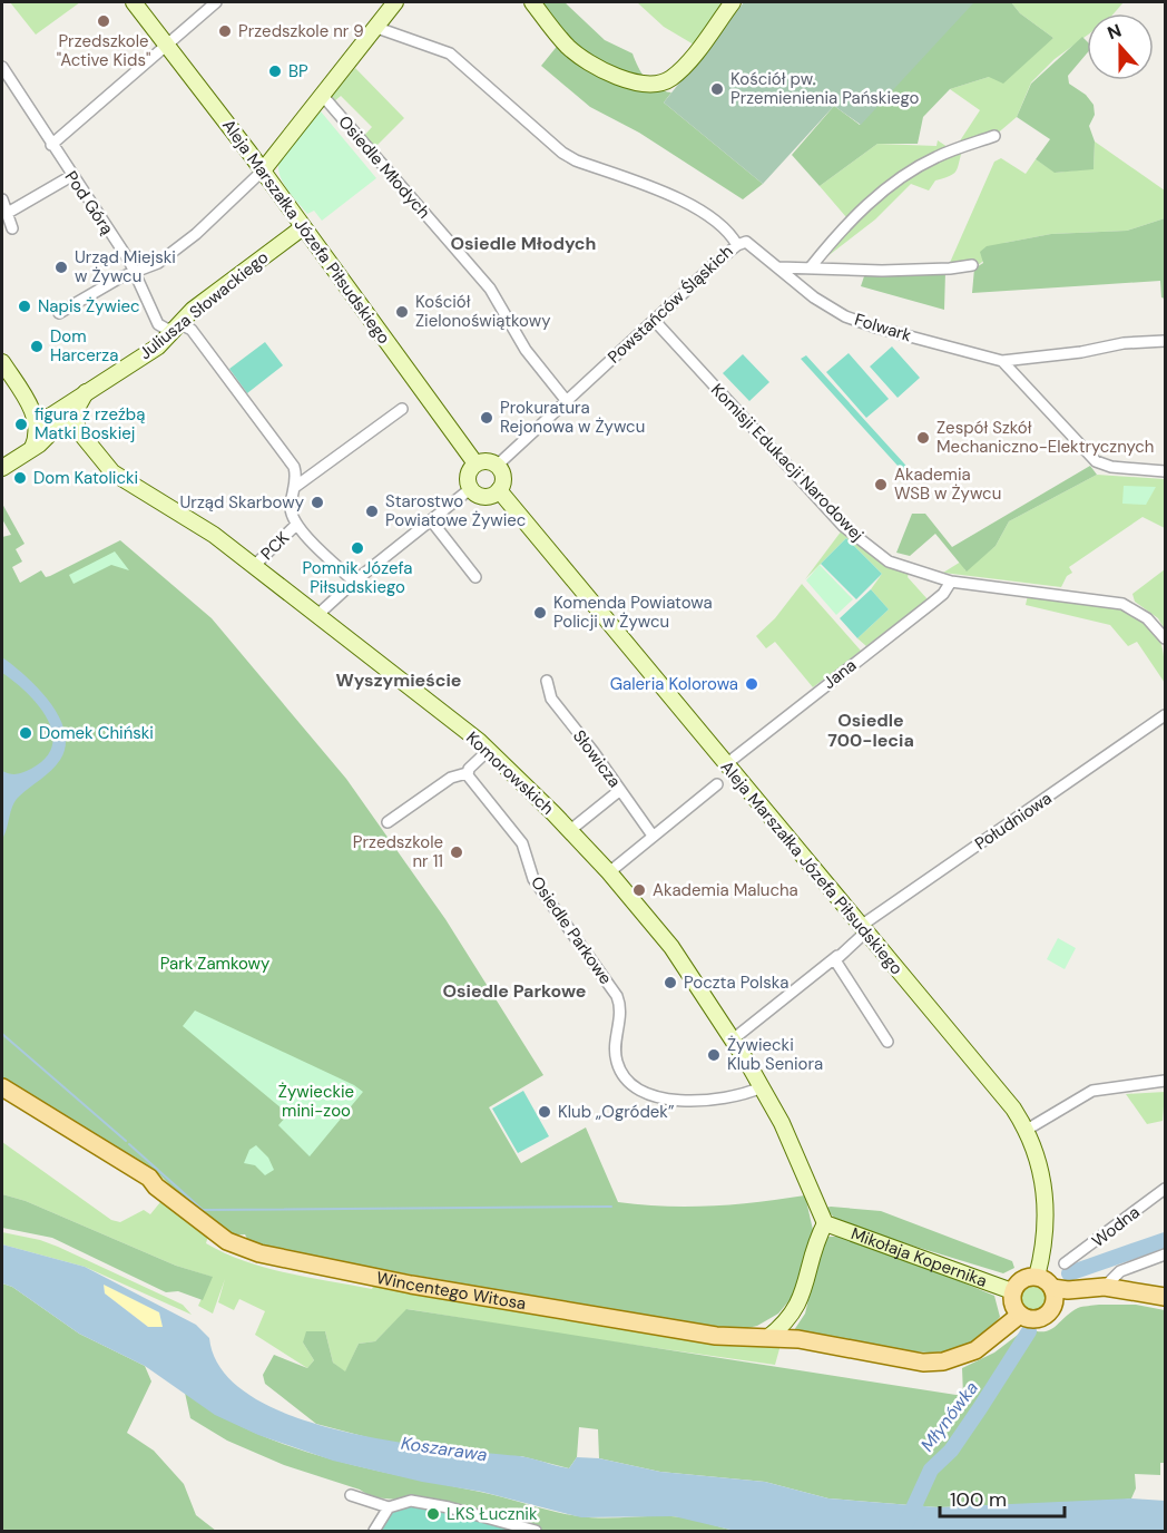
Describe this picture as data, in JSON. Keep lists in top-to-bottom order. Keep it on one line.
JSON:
{"streets":{"main road":["Wincentego Witosa"],"street":["Osiedle Młodych","Pod Górą","Aleja Marszałka Józefa Piłsudskiego","Powstańców Śląskich","Juliusza Słowackiego","Folwark","Komisji Edukacji Narodowej","PCK","Jana","Słowicza","Komorowskich","Południowa","Osiedle Parkowe","Wodna","Mikołaja Kopernika"]},"crossings":[["Osiedle Młodych","Powstańców Śląskich"],["Pod Górą","Juliusza Słowackiego"],["Aleja Marszałka Józefa Piłsudskiego","Powstańców Śląskich"],["Aleja Marszałka Józefa Piłsudskiego","Juliusza Słowackiego"],["Aleja Marszałka Józefa Piłsudskiego","Jana"],["Aleja Marszałka Józefa Piłsudskiego","Południowa"],["Aleja Marszałka Józefa Piłsudskiego","Mikołaja Kopernika"],["Aleja Marszałka Józefa Piłsudskiego","Wincentego Witosa"],["Powstańców Śląskich","Folwark"],["Powstańców Śląskich","Komisji Edukacji Narodowej"],["Komisji Edukacji Narodowej","Jana"],["PCK","Komorowskich"],["Komorowskich","Południowa"],["Komorowskich","Osiedle Parkowe"],["Komorowskich","Mikołaja Kopernika"],["Mikołaja Kopernika","Wincentego Witosa"]],"districts":["Osiedle Młodych","Wyszymieście","Osiedle 700-lecia","Osiedle Parkowe"],"water":["Młynówka","Koszarawa"],"parks":["Park Zamkowy","Żywieckie mini-zoo"],"places":["Przedszkole \"Active Kids\"","Przedszkole nr 9","BP","Kościół pw. Przemienienia Pańskiego","Urząd Miejski w Żywcu","Napis Żywiec","Kościół Zielonoświątkowy","Dom Harcerza","Prokuratura Rejonowa w Żywcu","figura z rzeźbą Matki Boskiej","Zespół Szkół Mechaniczno-Elektrycznych","Dom Katolicki","Akademia WSB w Żywcu","Urząd Skarbowy","Starostwo Powiatowe Żywiec","Pomnik Józefa Piłsudskiego","Komenda Powiatowa Policji w Żywcu","Galeria Kolorowa","Domek Chiński","Przedszkole nr 11","Akademia Malucha","Poczta Polska","Żywiecki Klub Seniora","Klub „Ogródek”","LKS Łucznik"],"scale_bar":"100 m","north":"top"}
